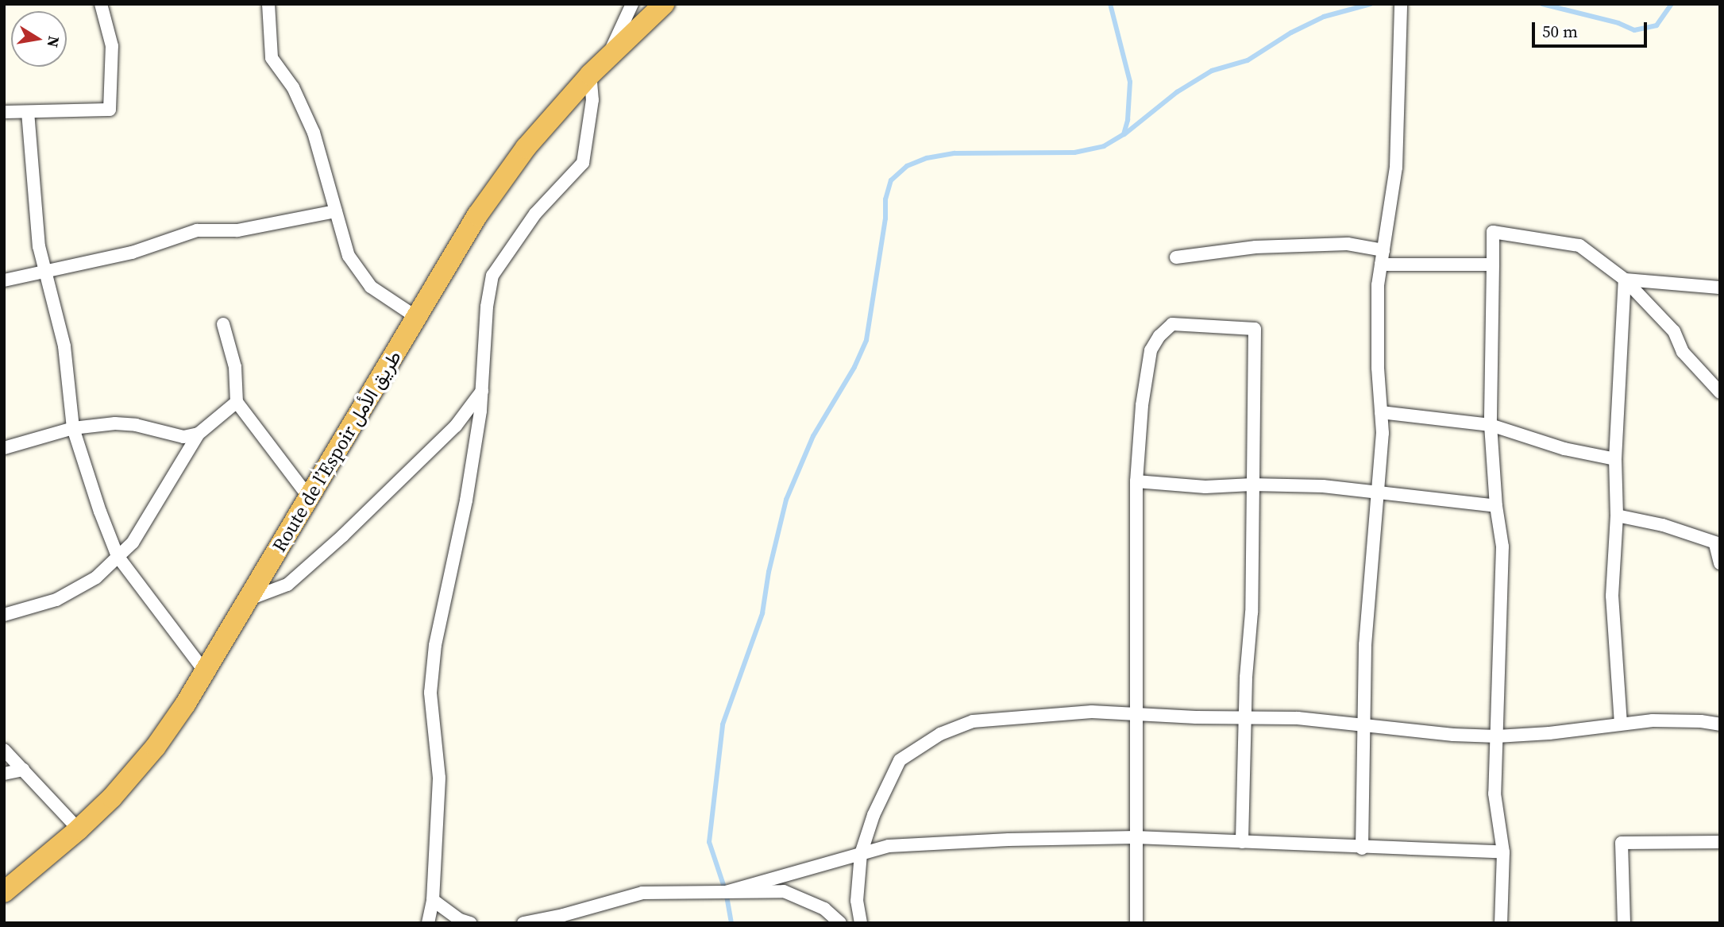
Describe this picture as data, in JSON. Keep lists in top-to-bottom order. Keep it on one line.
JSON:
{"streets":{"highway":["Route de l’Espoir طريق الأمل"]},"scale_bar":"50 m","north":"right"}
